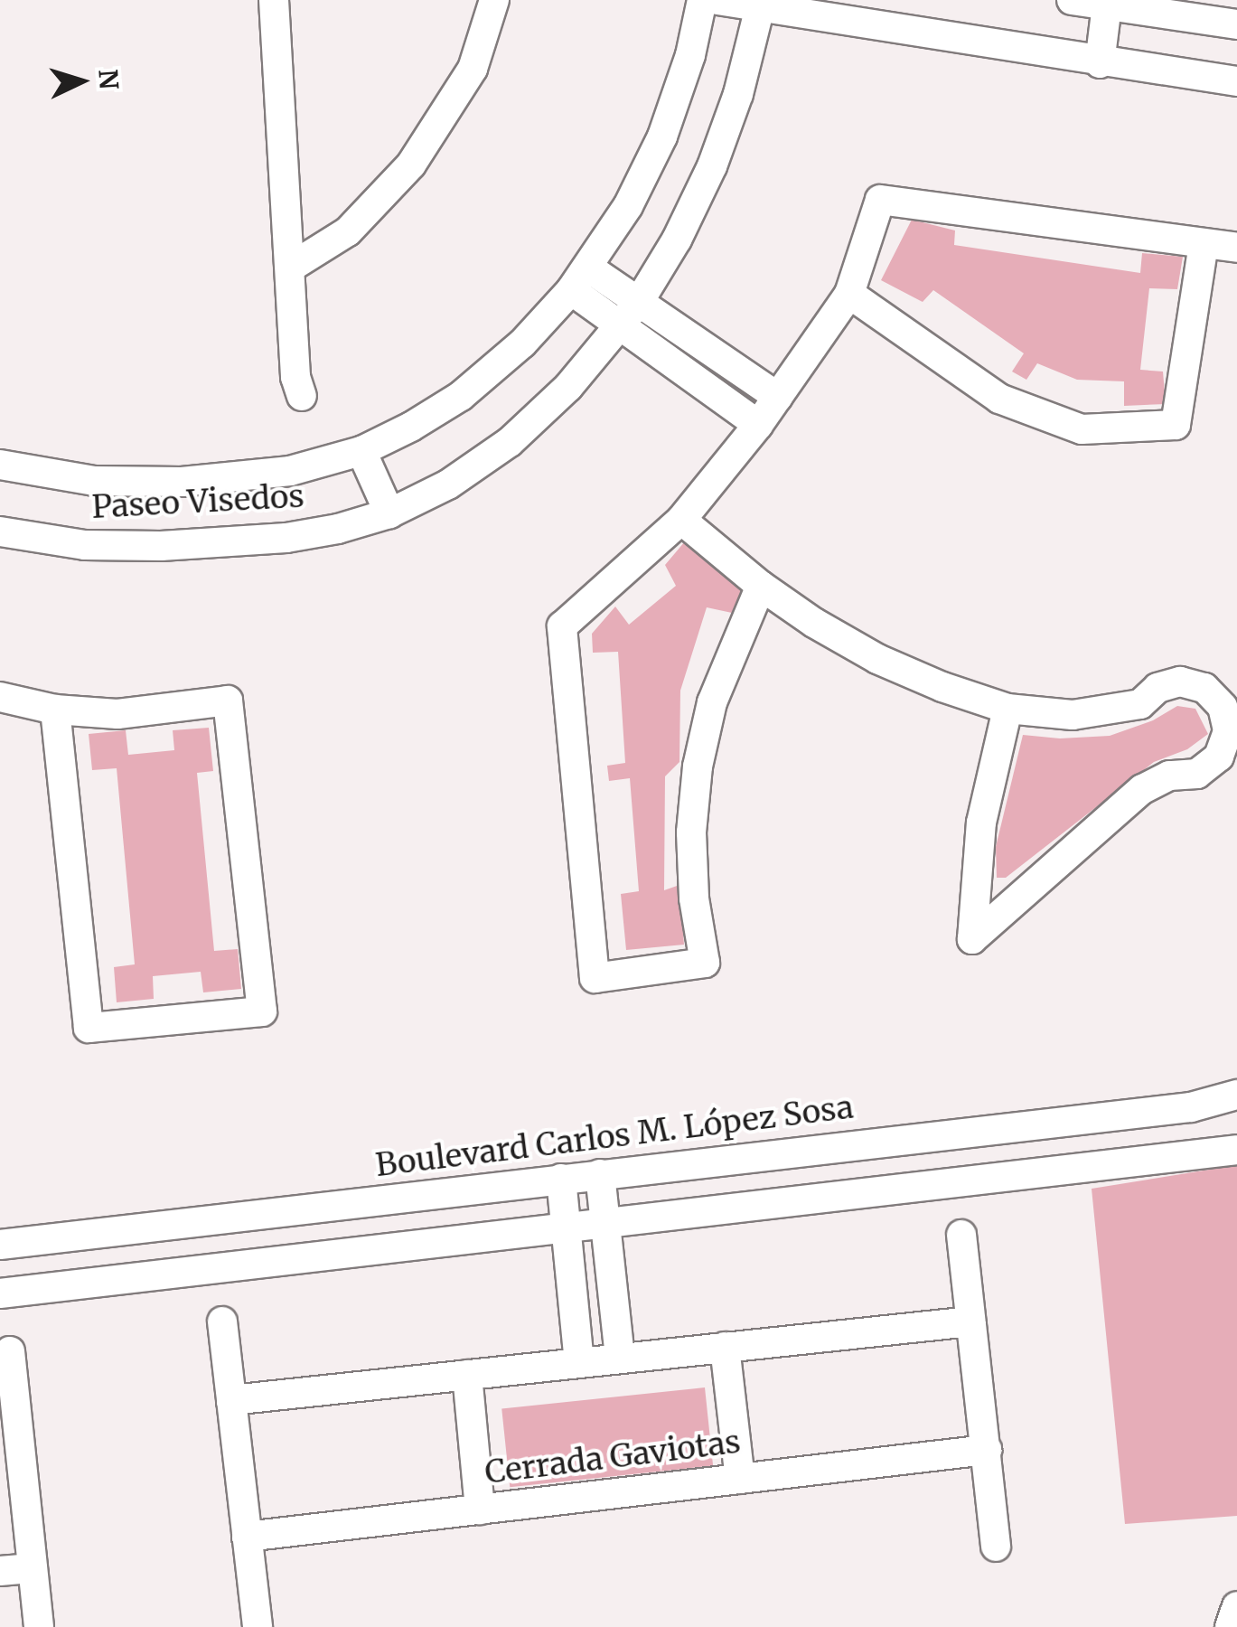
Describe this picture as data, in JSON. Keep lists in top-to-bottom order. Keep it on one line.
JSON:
{"streets":{"street":["Paseo Visedos","Boulevard Carlos M. López Sosa","Cerrada Gaviotas"]},"north":"right"}
